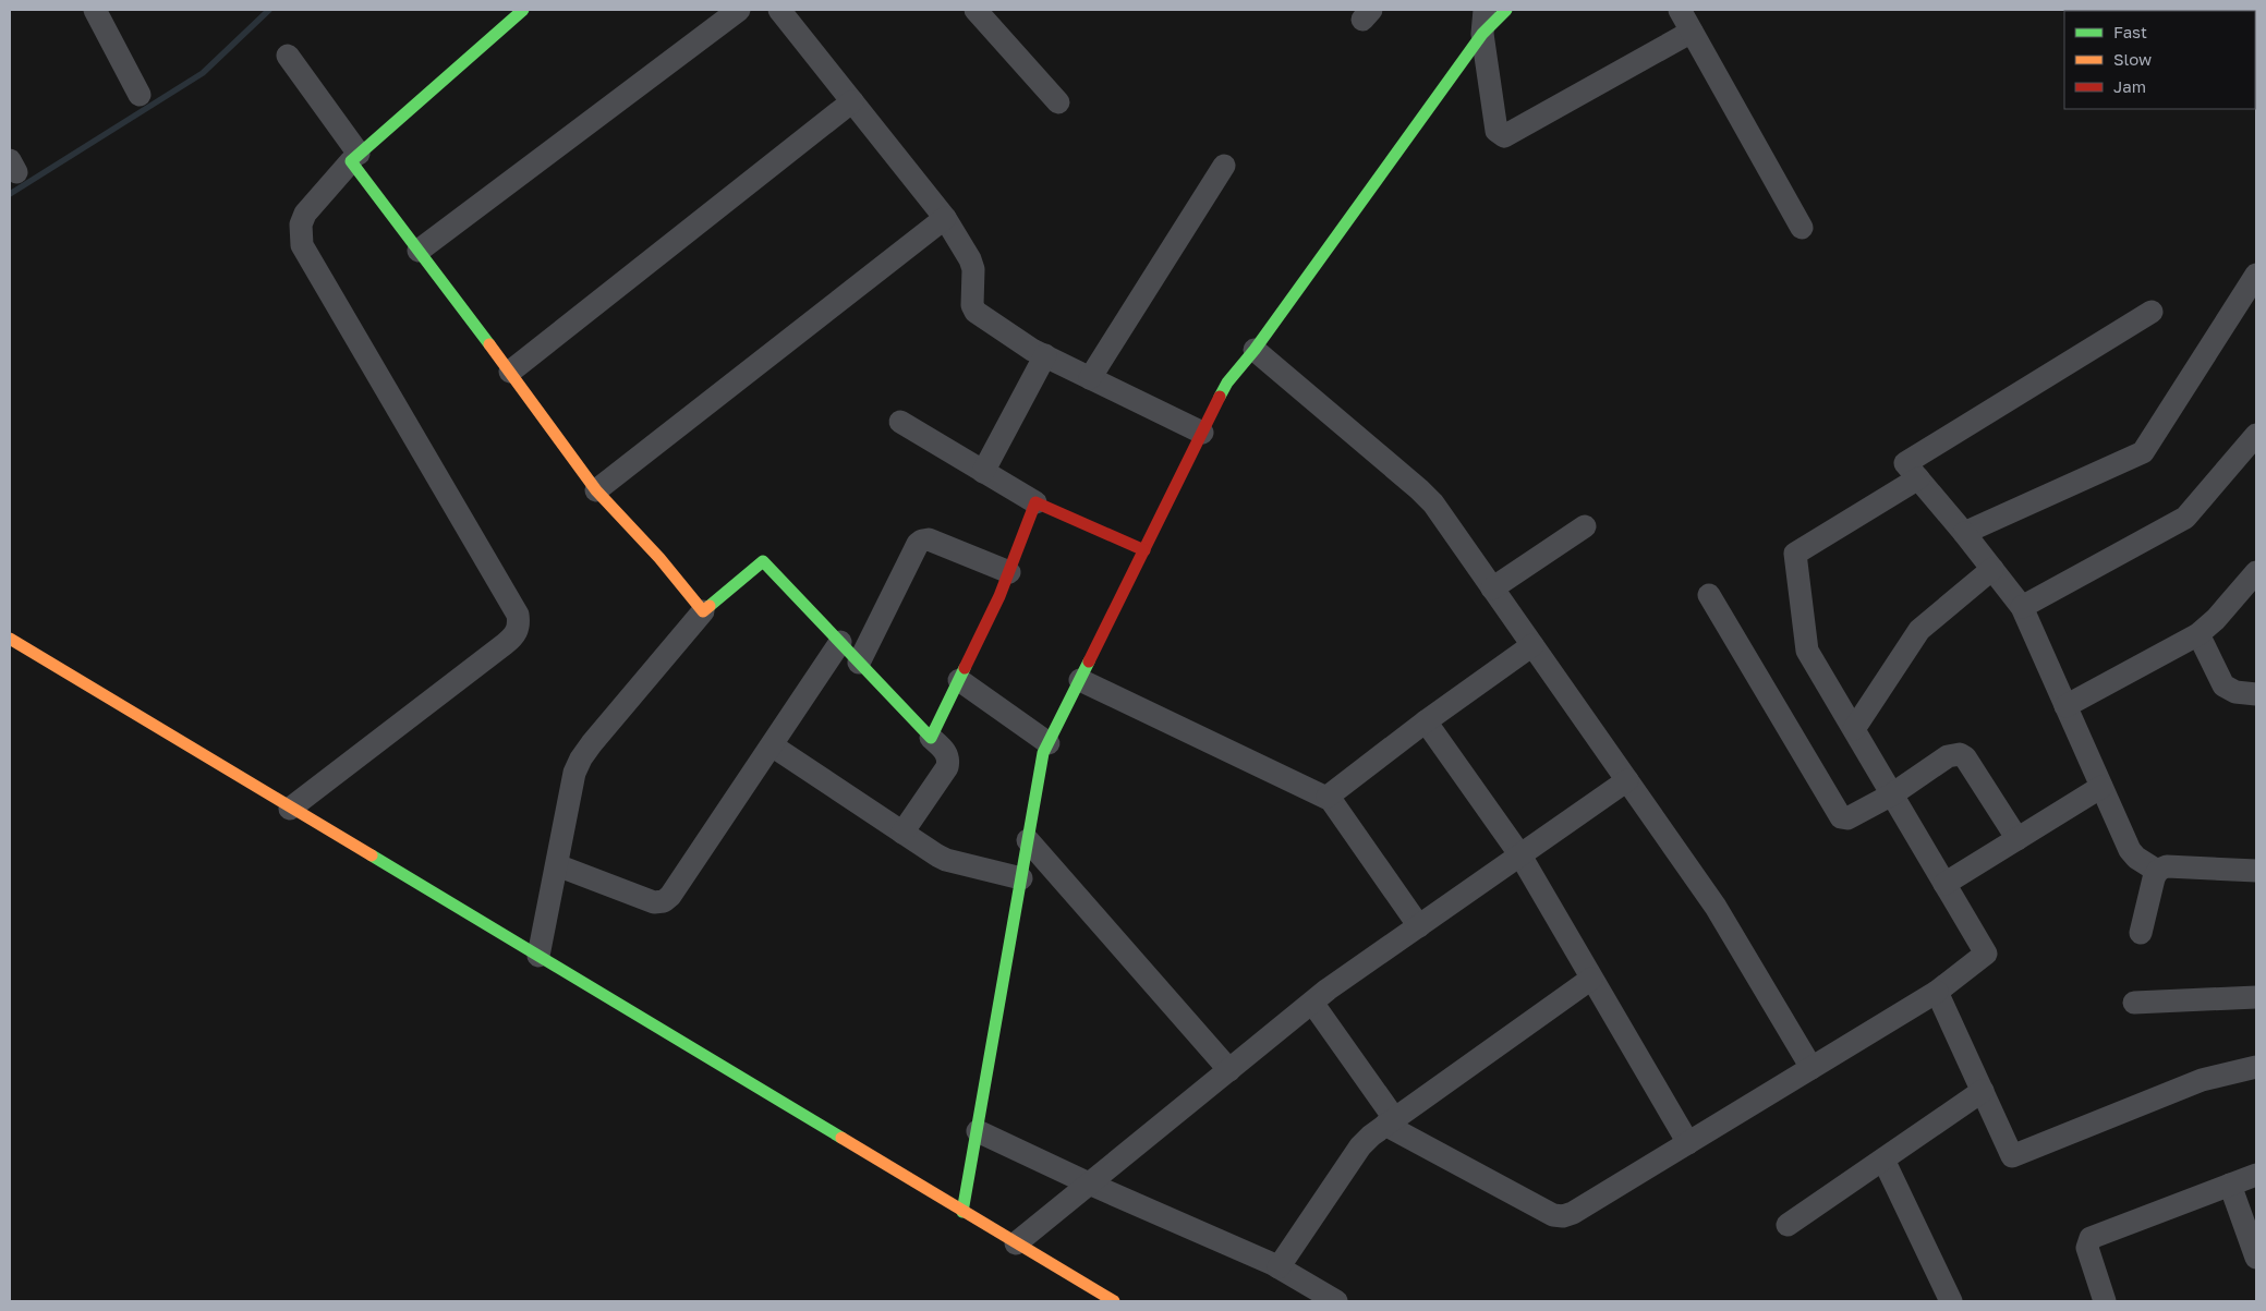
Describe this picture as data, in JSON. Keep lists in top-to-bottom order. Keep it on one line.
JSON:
{"legend":["Fast","Slow","Jam"]}
